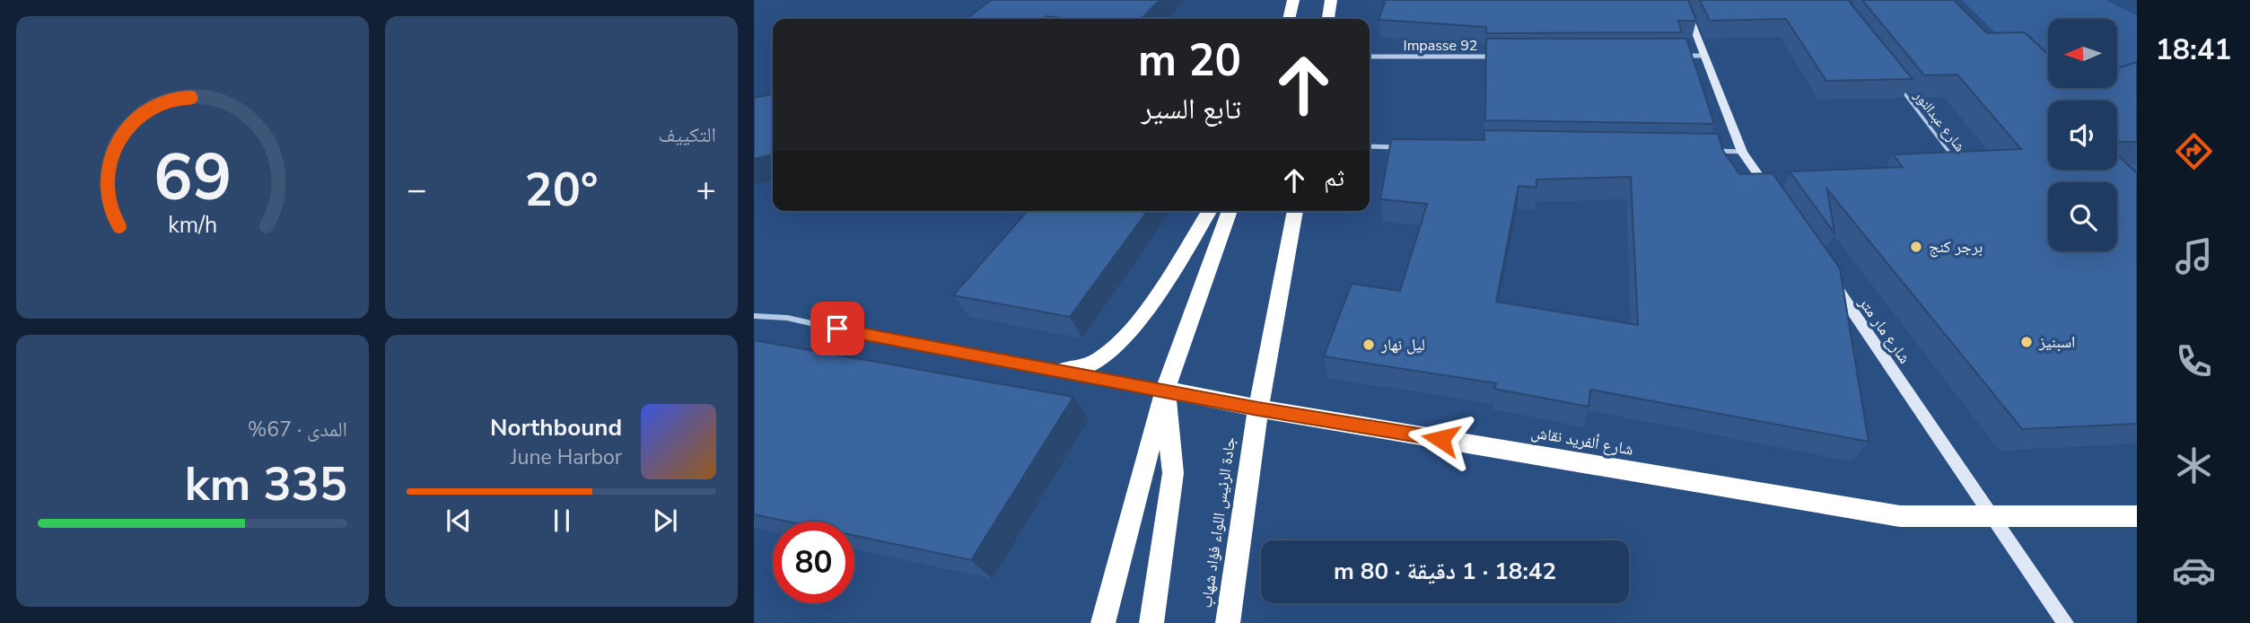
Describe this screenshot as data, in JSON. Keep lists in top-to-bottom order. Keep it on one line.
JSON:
{"streets":{"highway":["شارع ألفريد نقاش","جادة الرئيس اللواء فؤاد شهاب"],"street":["Impasse 92","شارع مار متر"],"lane":["شارع عبدالنور"]},"crossings":[["شارع مار متر","شارع ألفريد نقاش"],["شارع ألفريد نقاش","جادة الرئيس اللواء فؤاد شهاب"]],"places":["برجر كنج","اسبنيز","ليل نهار"],"north":"left","page":{"tabs":"18:41","tile":["التكييف",["المدى · 67%","335 km"]],"turn":["20 m","تابع السير"],"then":"ثم","heat":["−","20°","+"],"song":["Northbound","June Harbor"],"limit":"80","trip":"18:42 · 1 دقيقة · 80 m","gauge":["69","km/h"]}}
